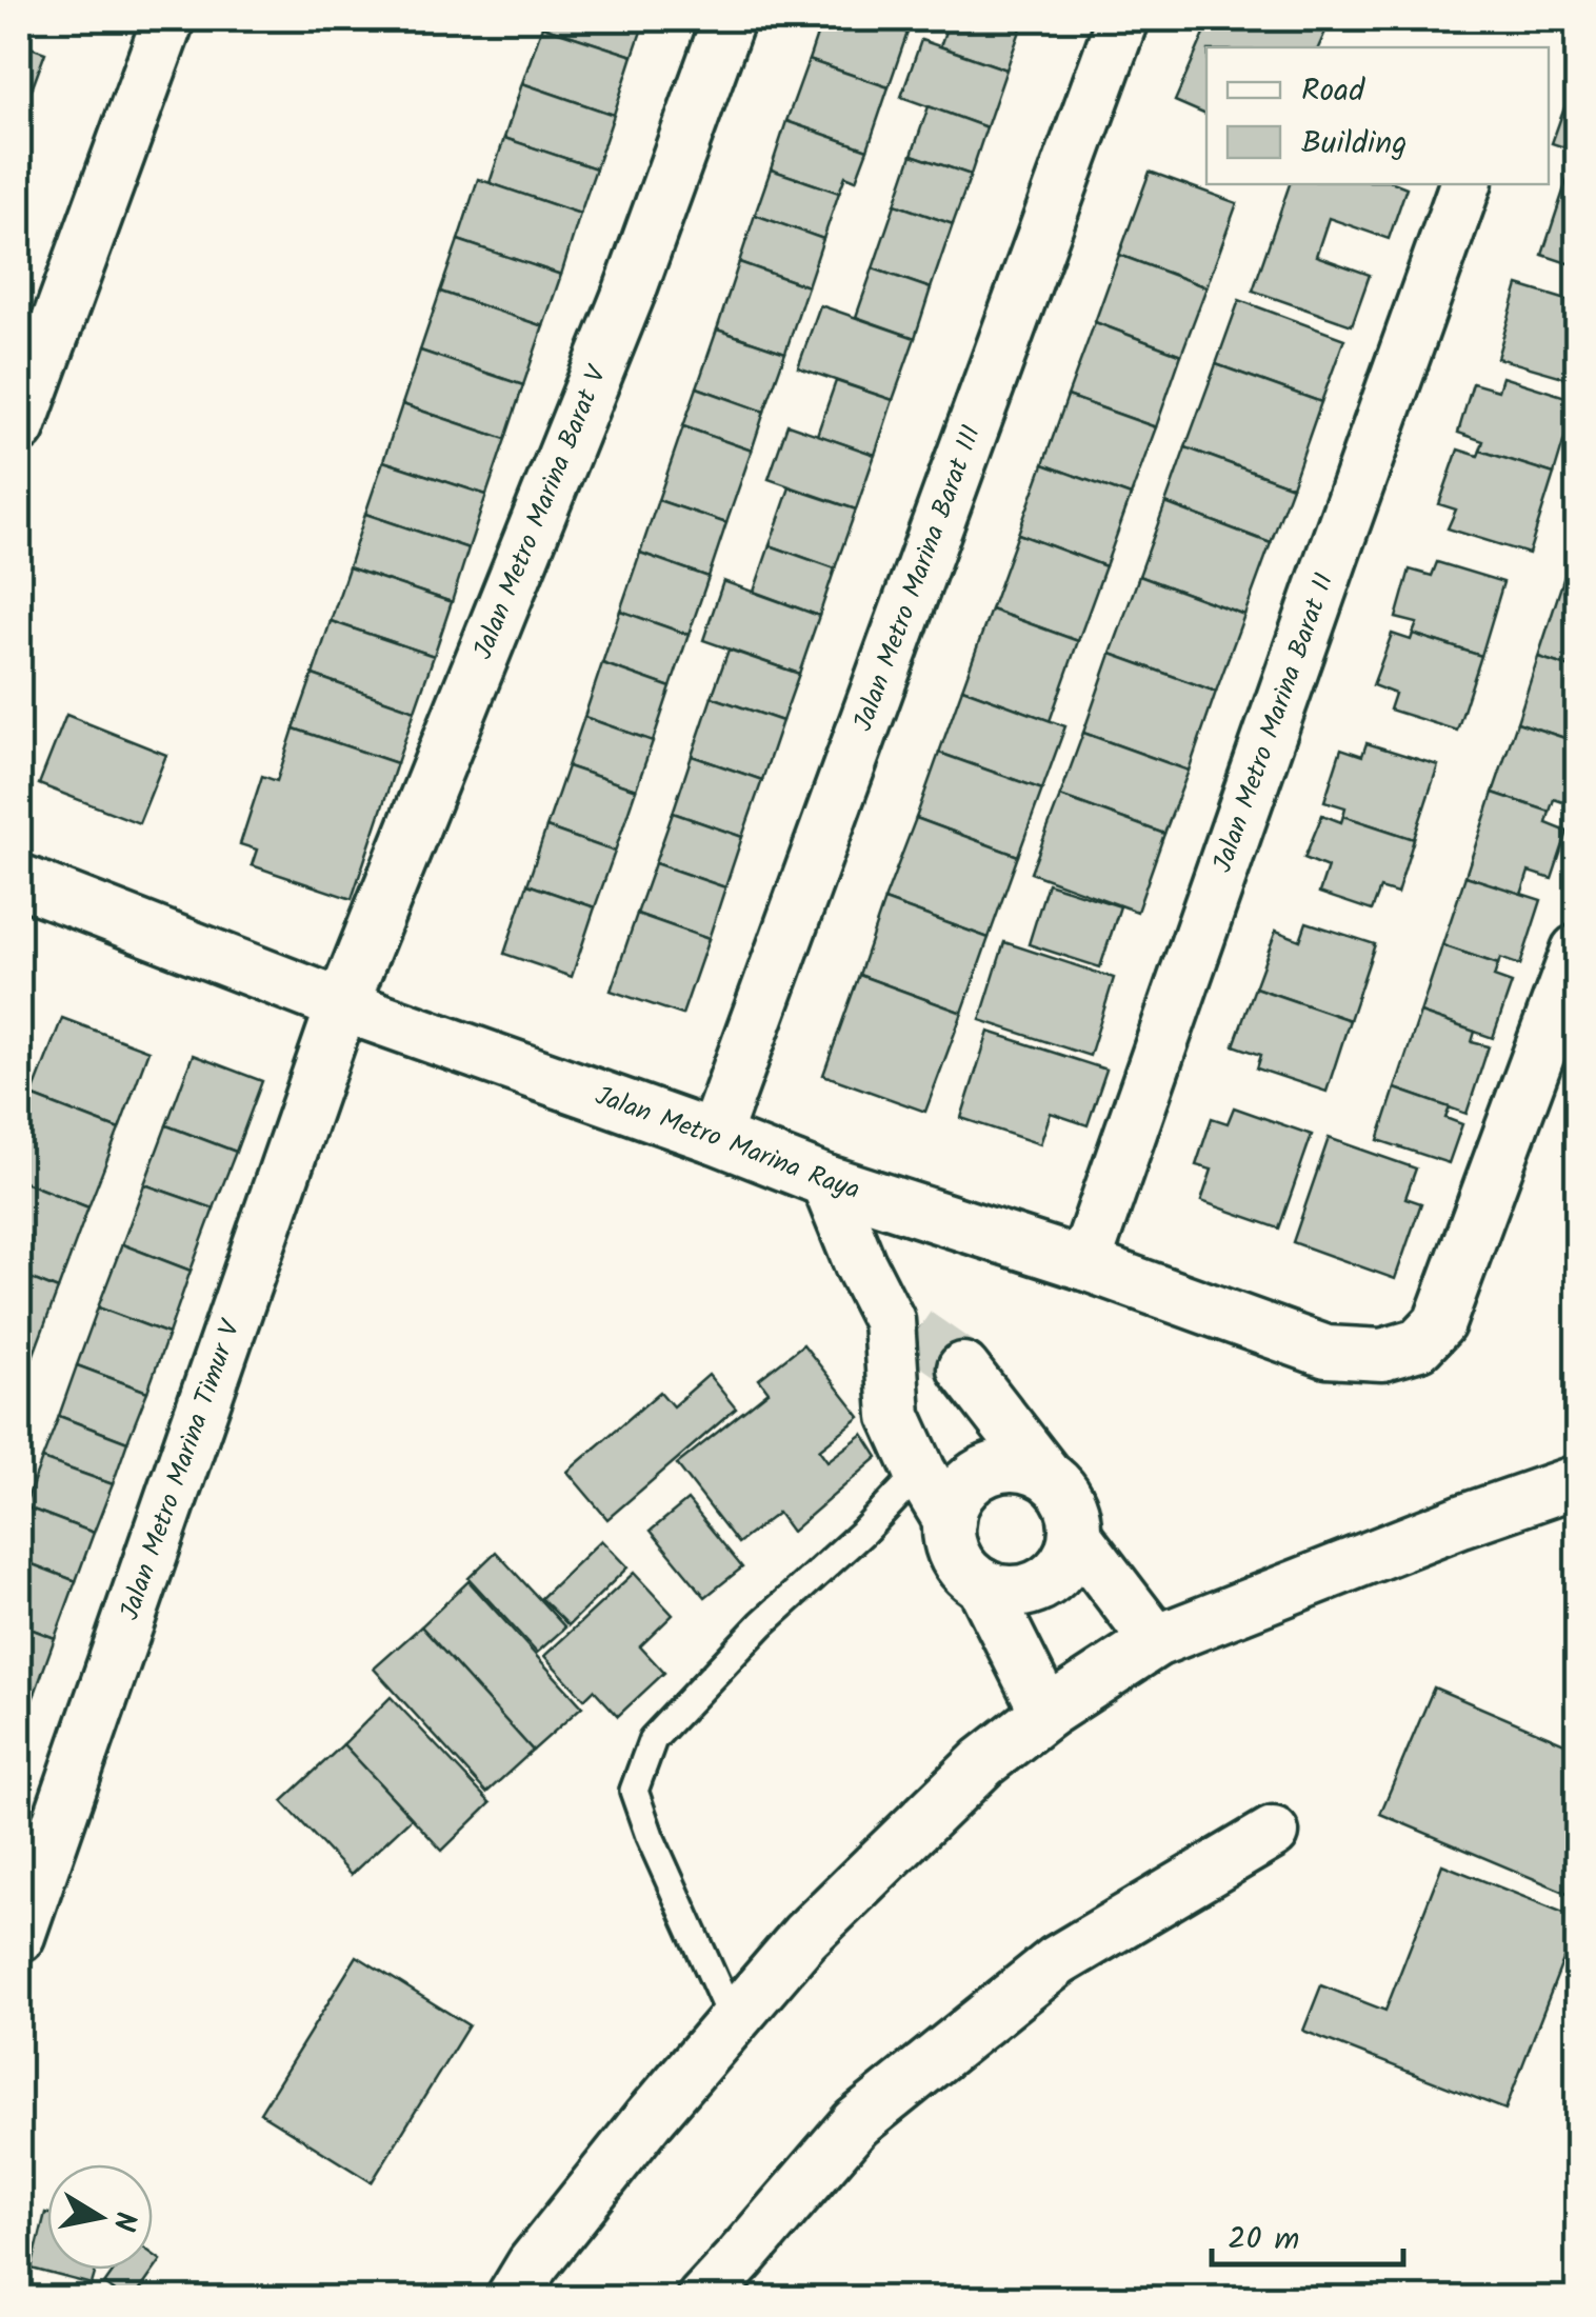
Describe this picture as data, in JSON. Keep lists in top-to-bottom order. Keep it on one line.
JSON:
{"streets":{"street":["Jalan Metro Marina Barat V","Jalan Metro Marina Barat III","Jalan Metro Marina Barat II","Jalan Metro Marina Raya","Jalan Metro Marina Timur V"]},"crossings":[["Jalan Metro Marina Barat V","Jalan Metro Marina Raya"],["Jalan Metro Marina Barat V","Jalan Metro Marina Timur V"],["Jalan Metro Marina Barat III","Jalan Metro Marina Raya"],["Jalan Metro Marina Barat II","Jalan Metro Marina Raya"],["Jalan Metro Marina Raya","Jalan Metro Marina Timur V"]],"legend":["Road","Building"],"scale_bar":"20 m","north":"right"}
